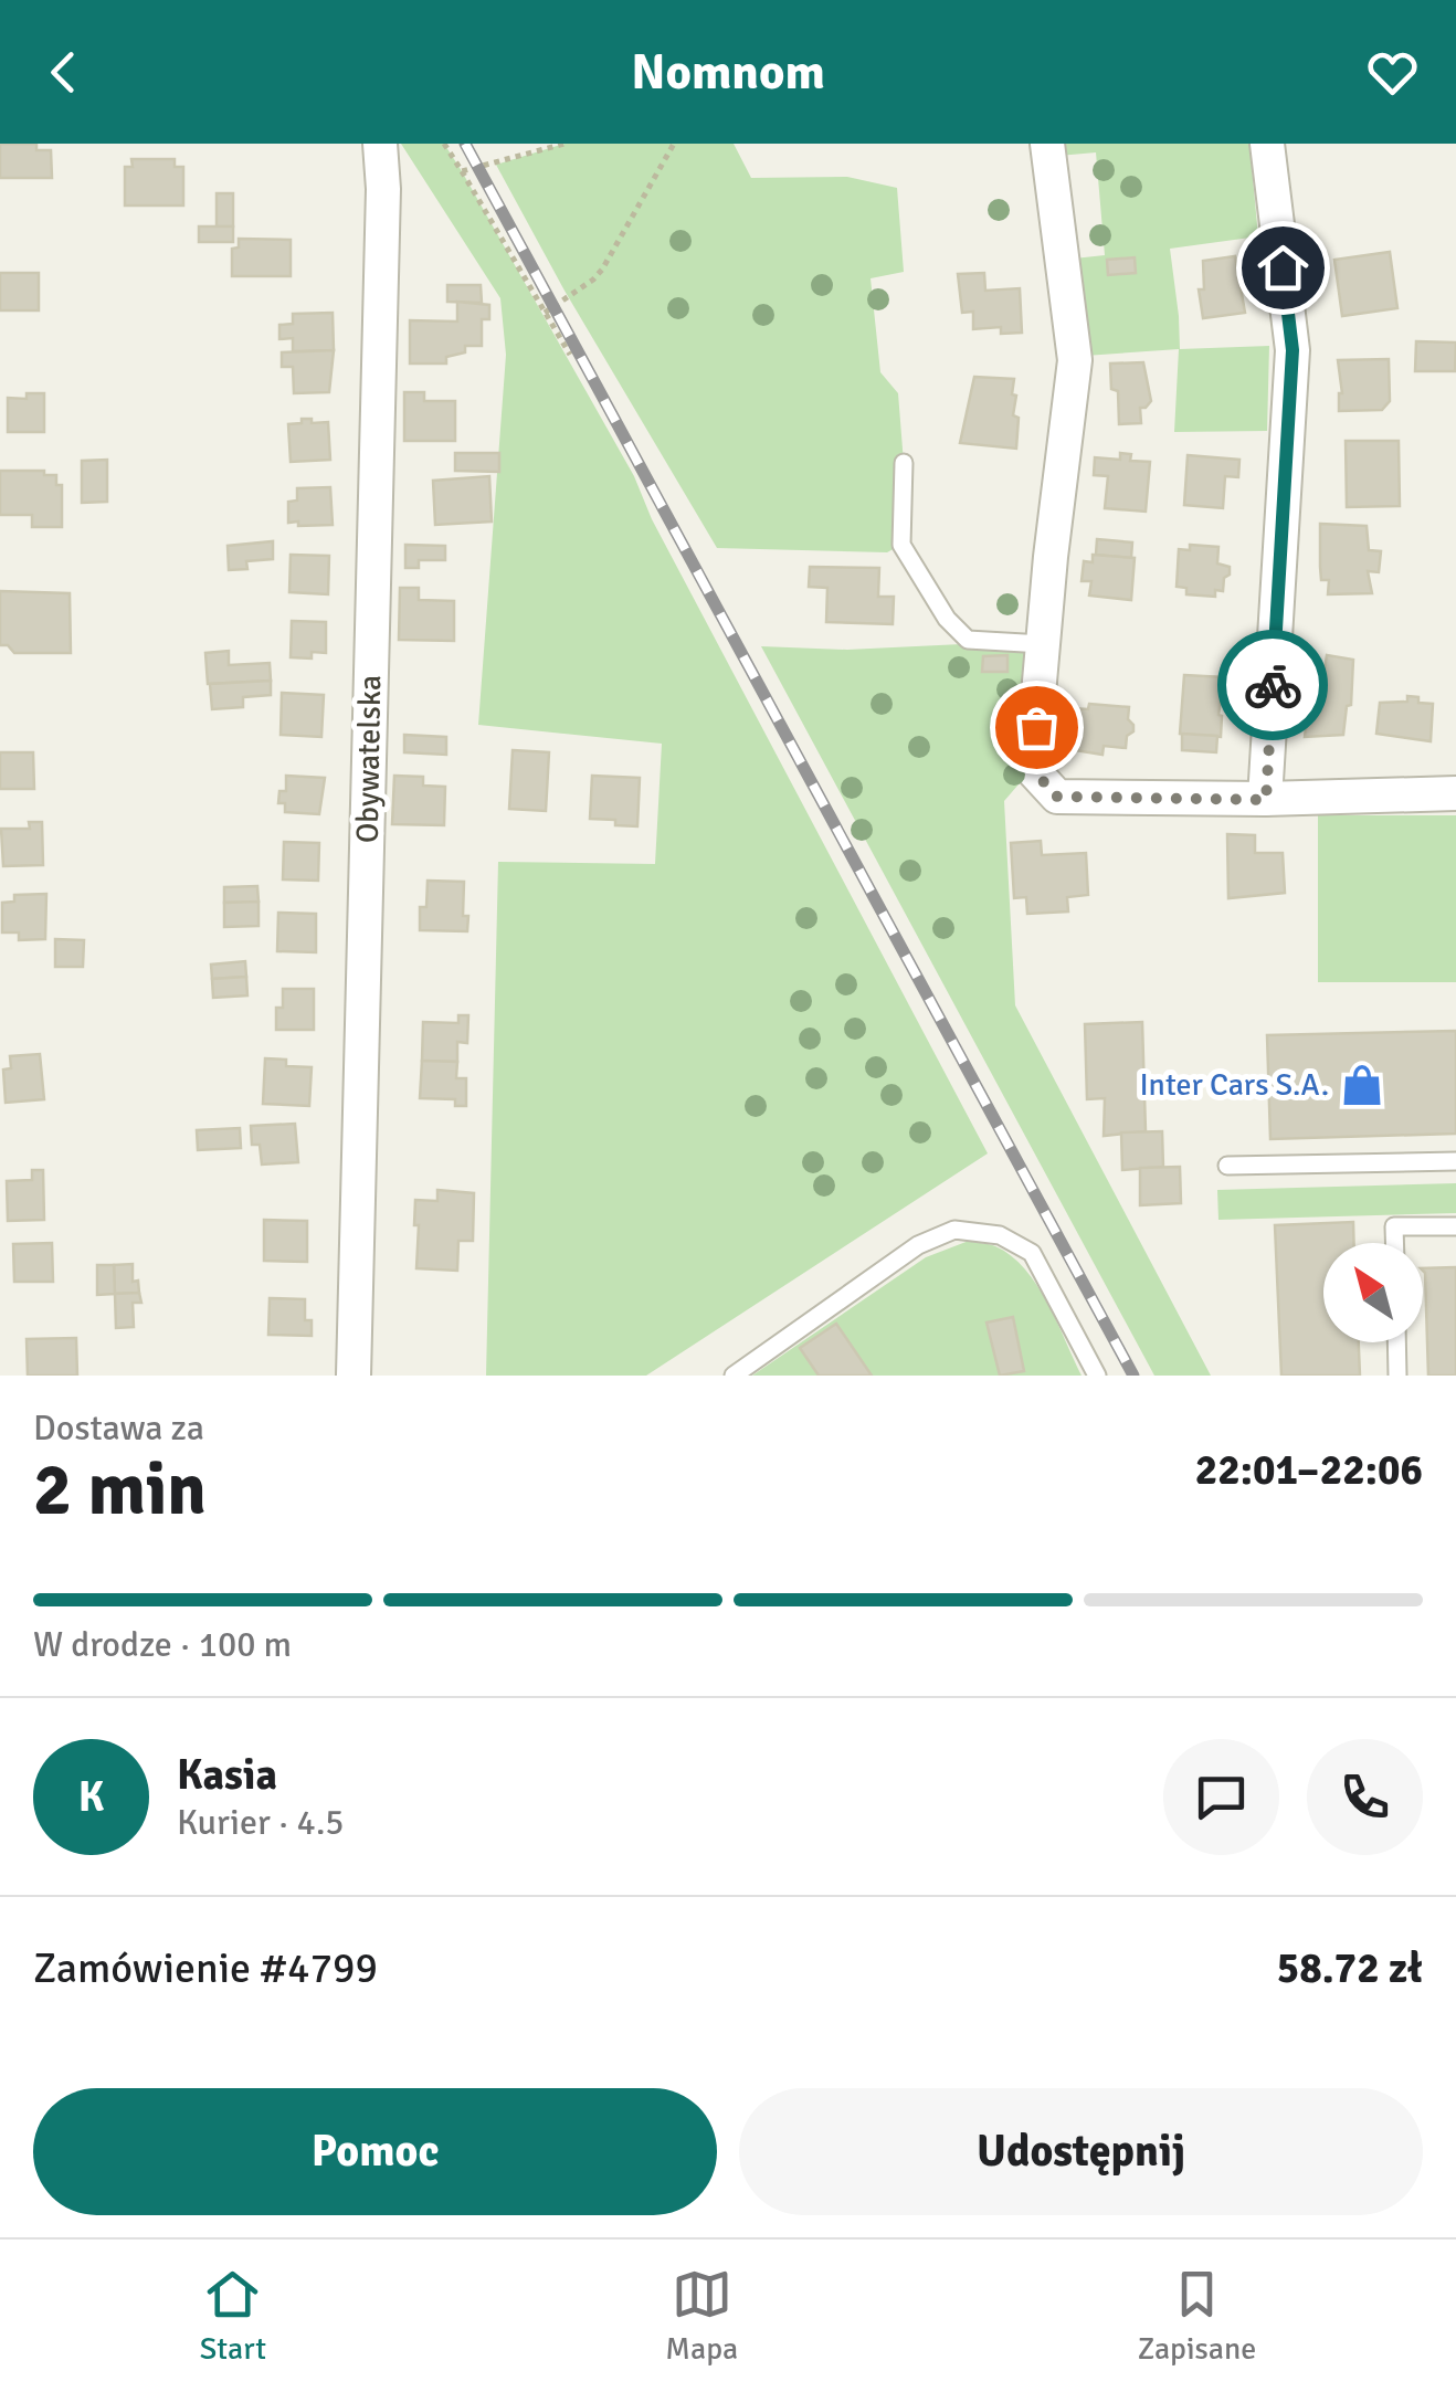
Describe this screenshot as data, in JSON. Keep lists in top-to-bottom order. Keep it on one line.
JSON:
{"streets":{"street":["Obywatelska"]},"places":{"shop":["Inter Cars S.A."]},"north":"top left","page":{"header":"Nomnom","heading":["2 min","Dostawa za","22:01–22:06"],"panel":["Kasia","Kurier · 4.5","Zamówienie #4799","58.72 zł"],"bar":"W drodze · 100 m","round":"K","buttons":["Pomoc","Udostępnij"],"tabs":["Start","Mapa","Zapisane"]}}
